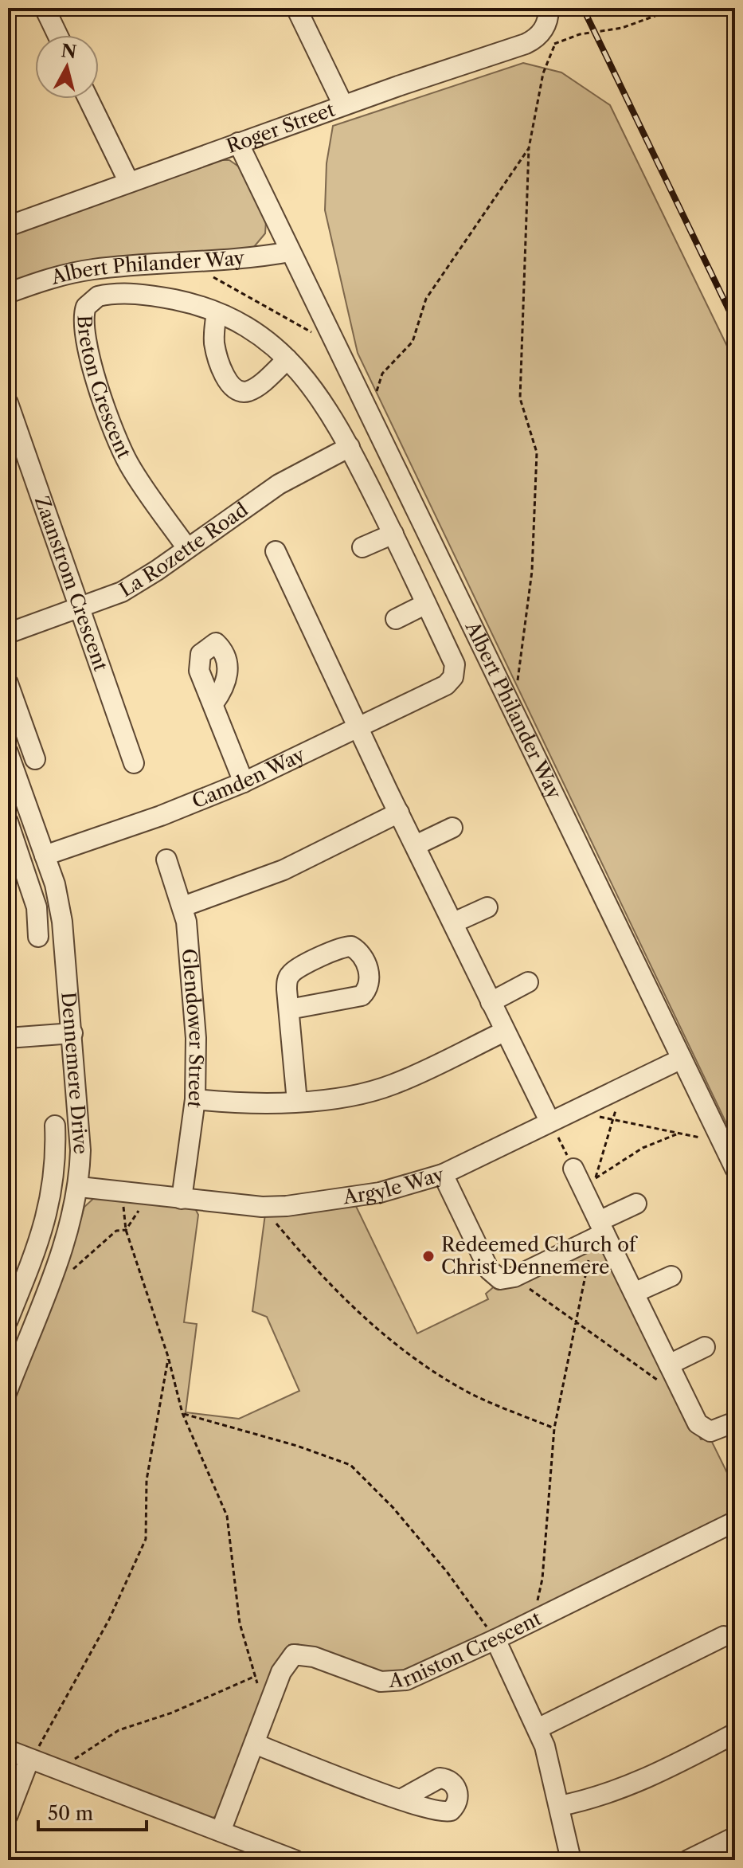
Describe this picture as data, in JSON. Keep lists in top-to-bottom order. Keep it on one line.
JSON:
{"streets":{"street":["Roger Street","Albert Philander Way","Breton Crescent","La Rozette Road","Zaanstrom Crescent","Camden Way","Glendower Street","Dennemere Drive","Argyle Way","Arniston Crescent"]},"crossings":[["Roger Street","Albert Philander Way"],["Albert Philander Way","Argyle Way"],["Breton Crescent","La Rozette Road"],["Breton Crescent","Camden Way"],["La Rozette Road","Zaanstrom Crescent"],["Camden Way","Dennemere Drive"],["Glendower Street","Argyle Way"],["Dennemere Drive","Argyle Way"]],"places":["Redeemed Church of Christ Dennemere"],"scale_bar":"50 m","north":"top"}
